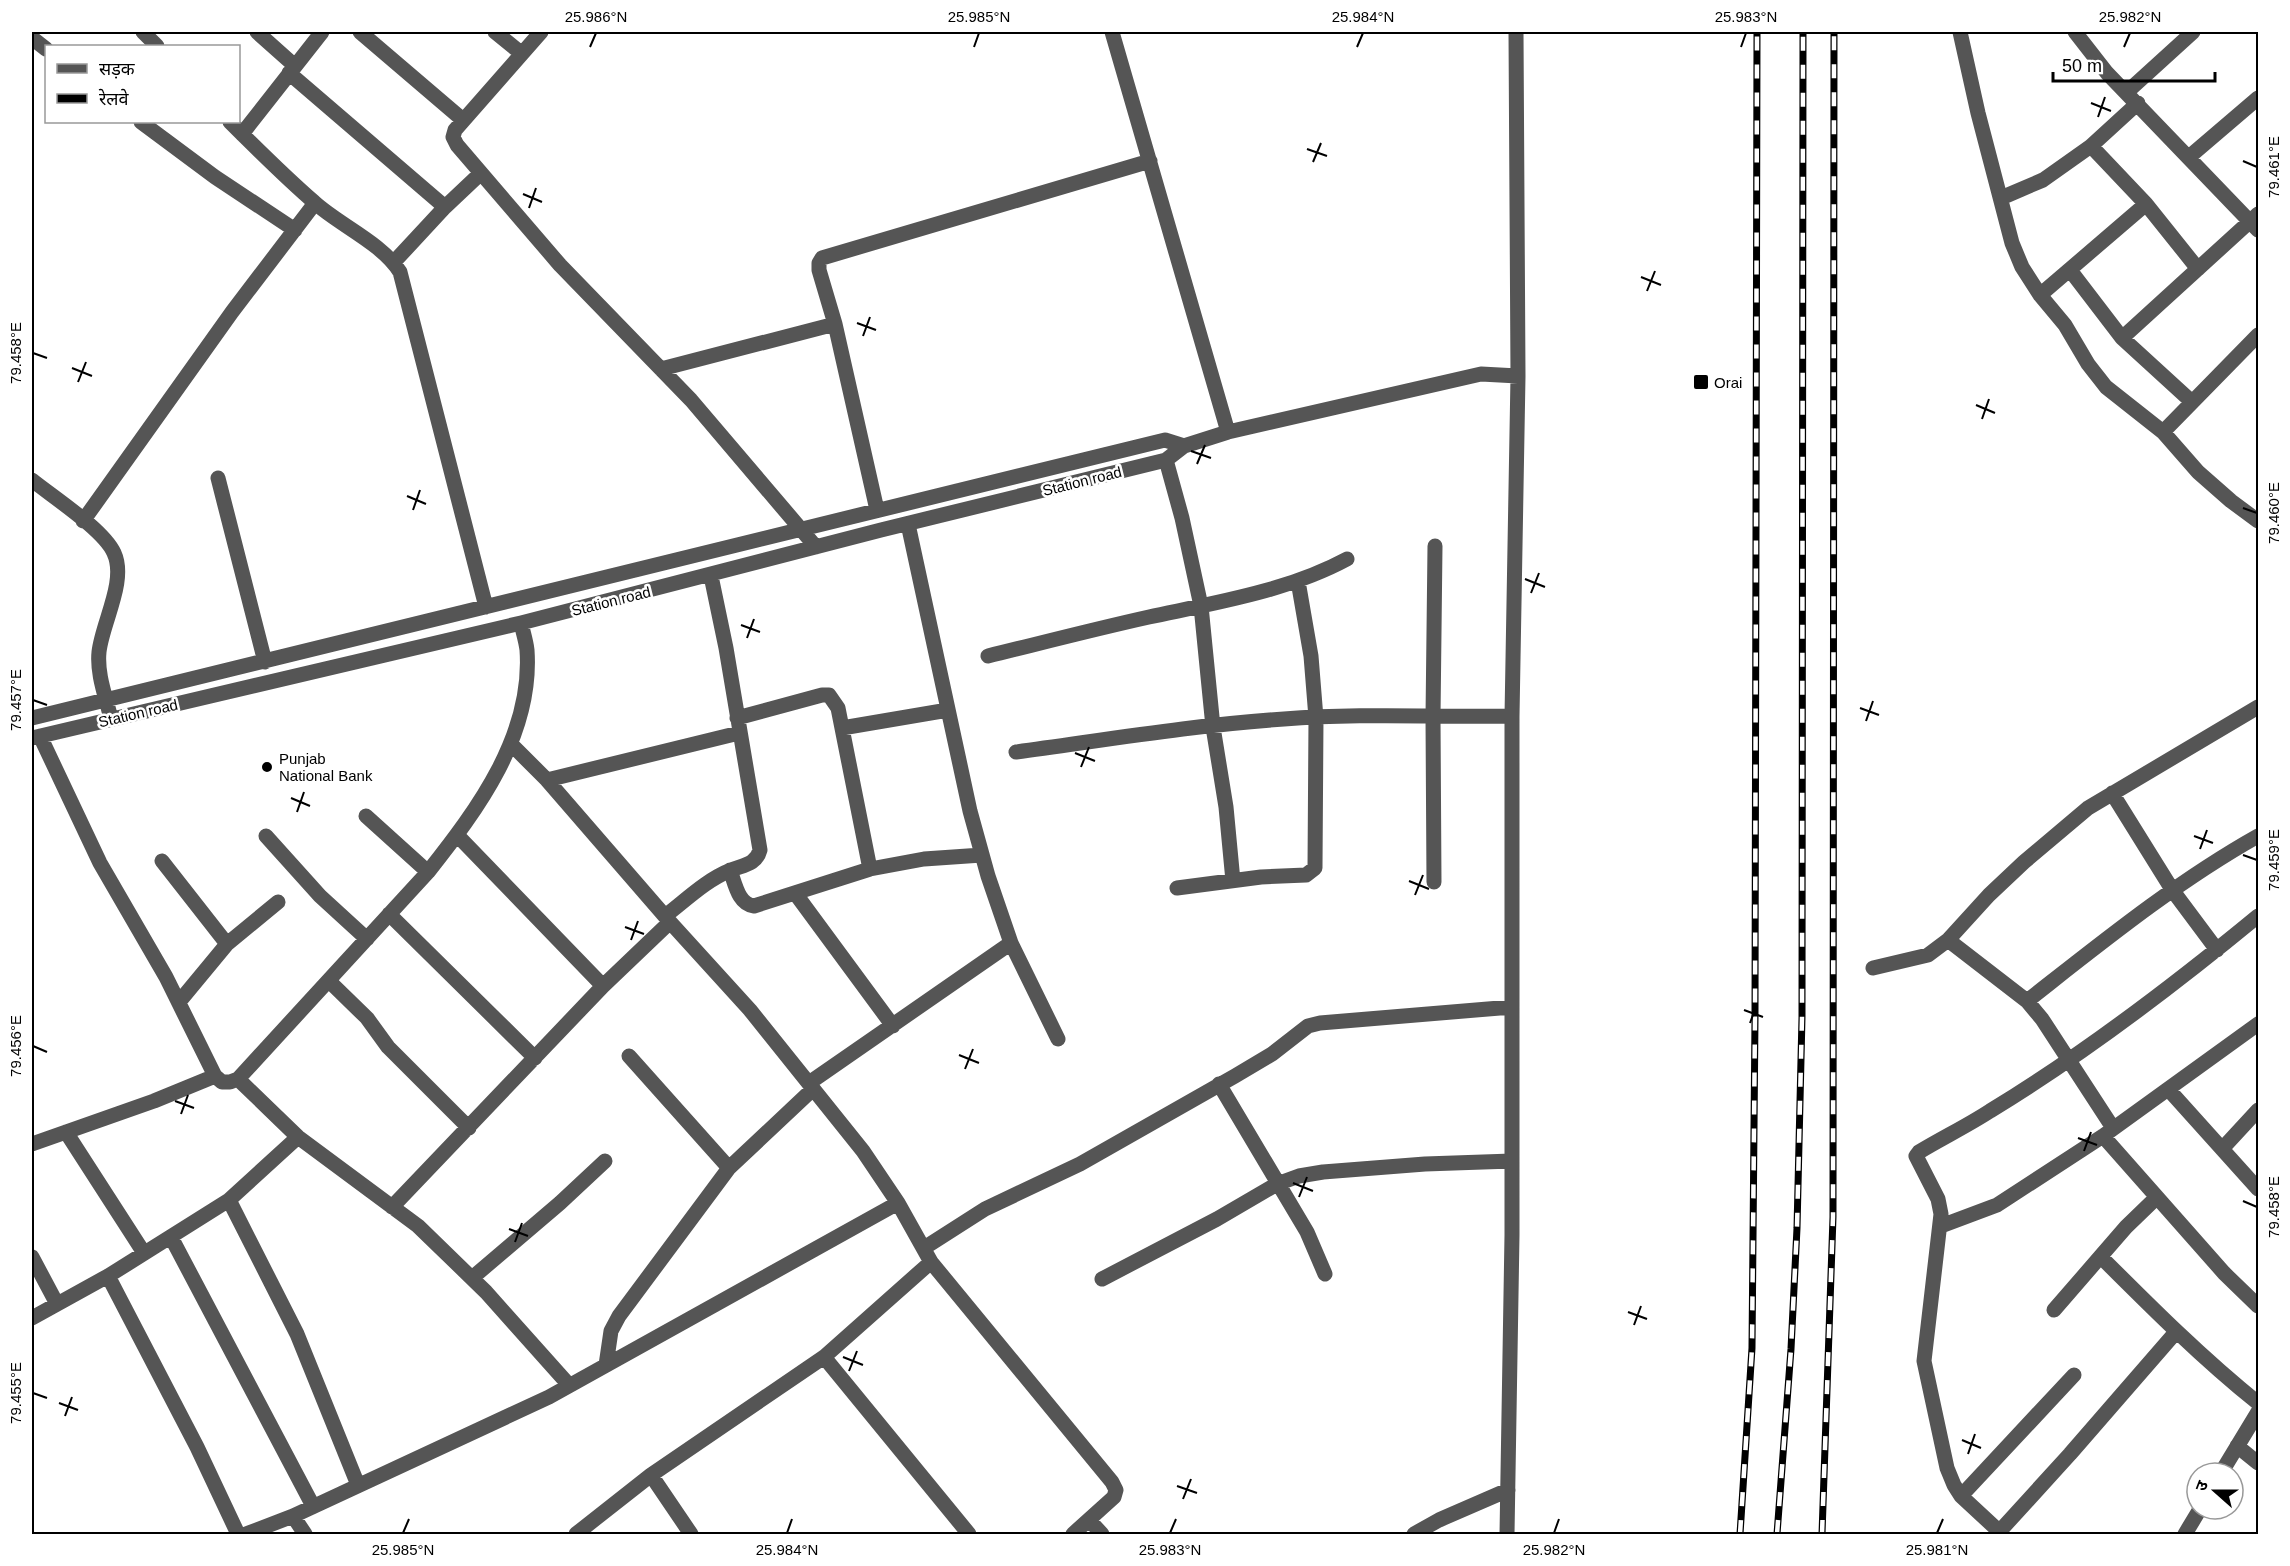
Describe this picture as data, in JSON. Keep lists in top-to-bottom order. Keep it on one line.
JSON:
{"streets":{"street":["Station road"]},"places":{"transit":["Orai"],"other":["Punjab National Bank"]},"legend":["सड़क","रेलवे"],"scale_bar":"50 m","north":"left","coordinates":["25.986°N","25.985°N","25.984°N","25.983°N","25.982°N","79.461°E","79.458°E","79.460°E","79.457°E","79.459°E","79.456°E","79.455°E","25.981°N"]}
